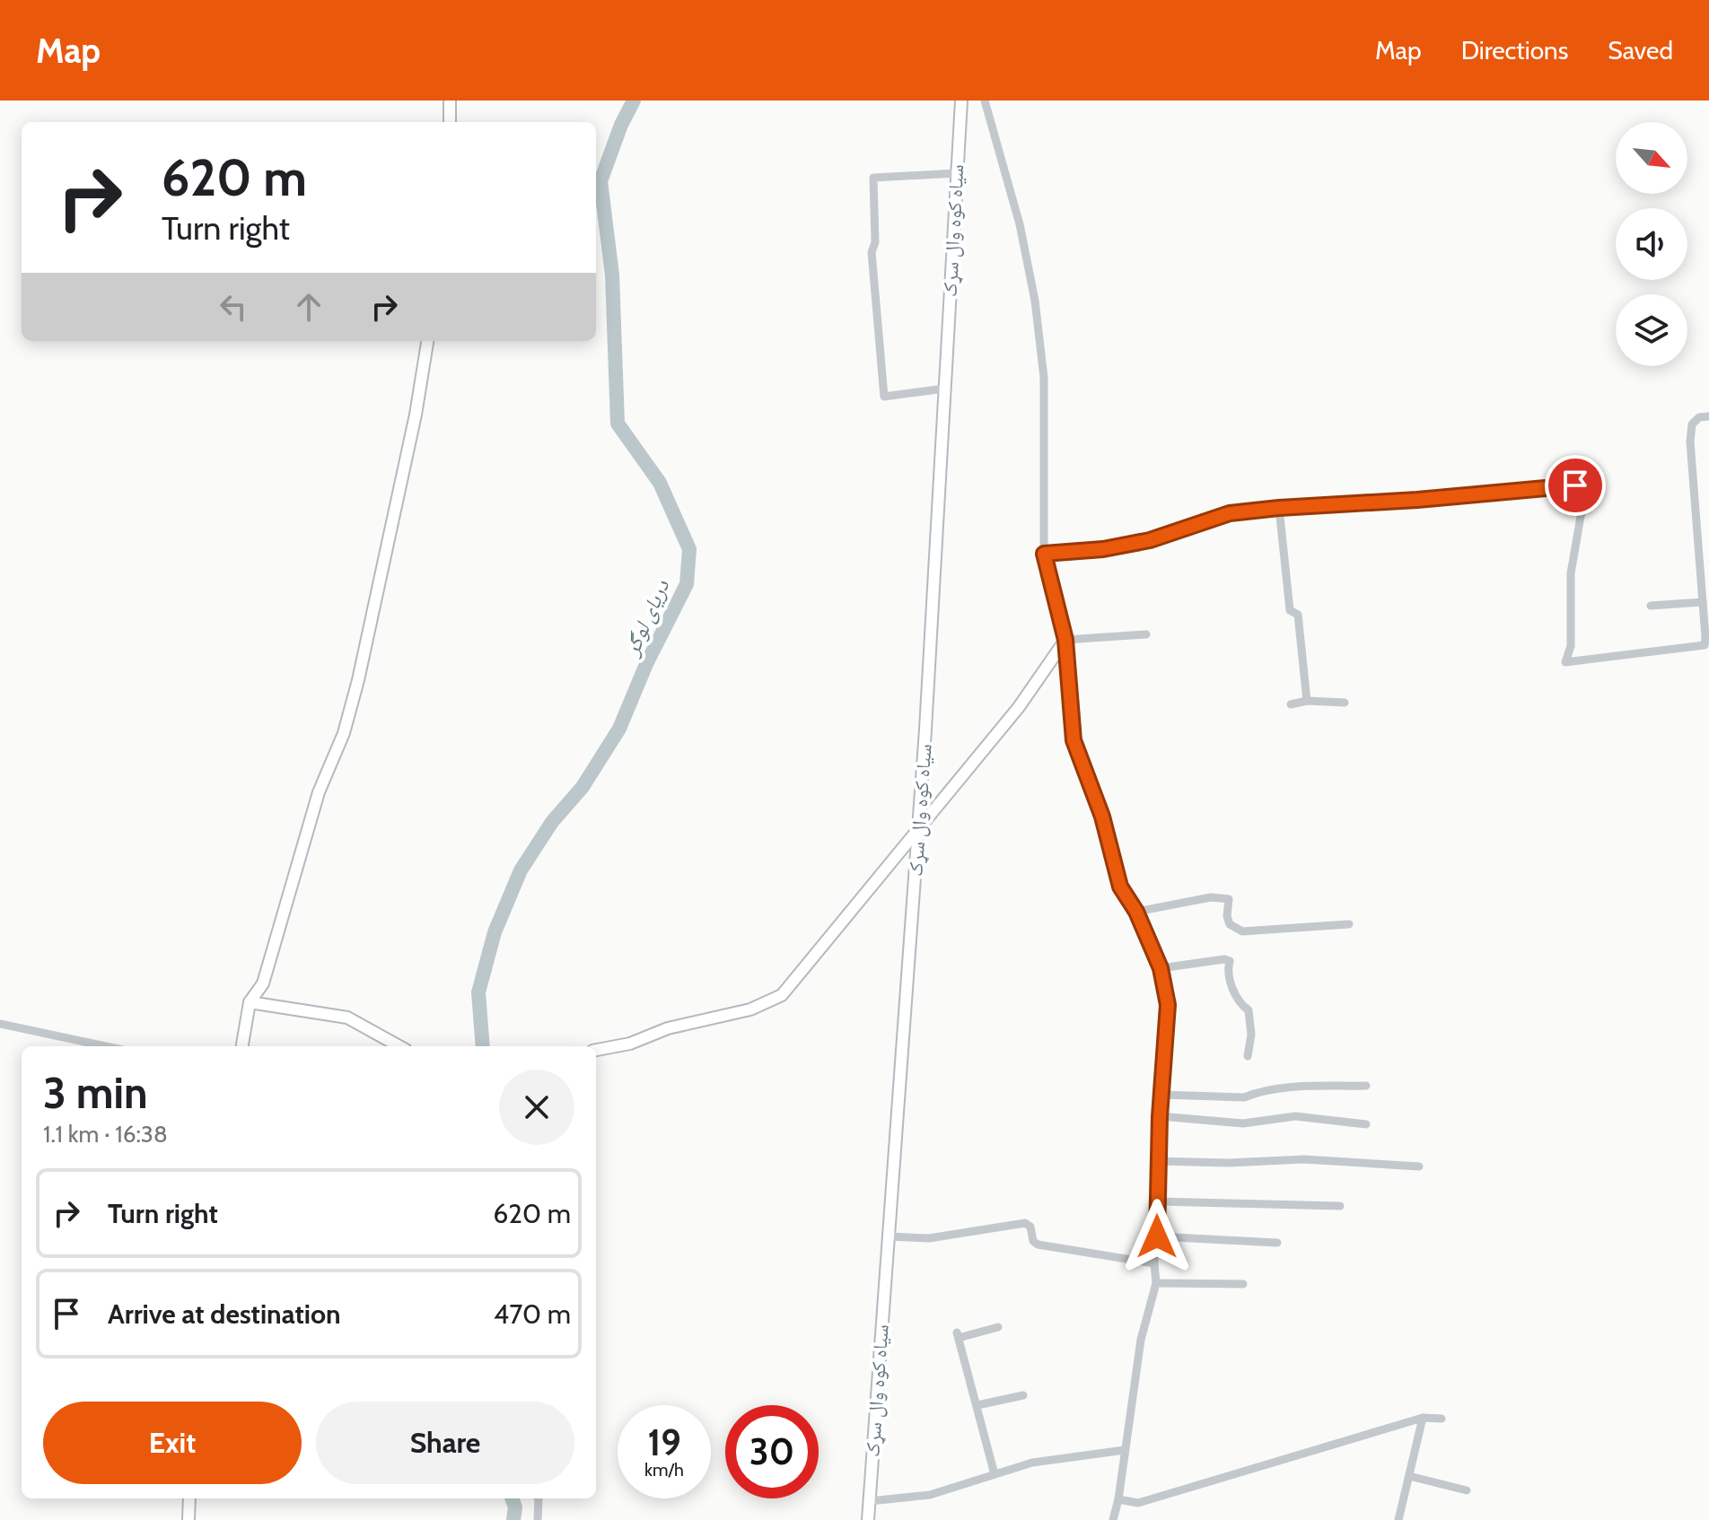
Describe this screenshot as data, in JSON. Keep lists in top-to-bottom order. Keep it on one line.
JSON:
{"streets":{"street":["سیاه کوه وال سړک"]},"water":["دریای لوگر"],"north":"bottom right","page":{"header":"Map","nav":["Map","Directions","Saved"],"turn":["620 m","Turn right"],"heading":["3 min","1.1 km · 16:38"],"list":[{"name":"Turn right","value":"620 m"},{"name":"Arrive at destination","value":"470 m"}],"buttons":["Exit","Share"],"speed":"19 km/h","limit":"30"}}
